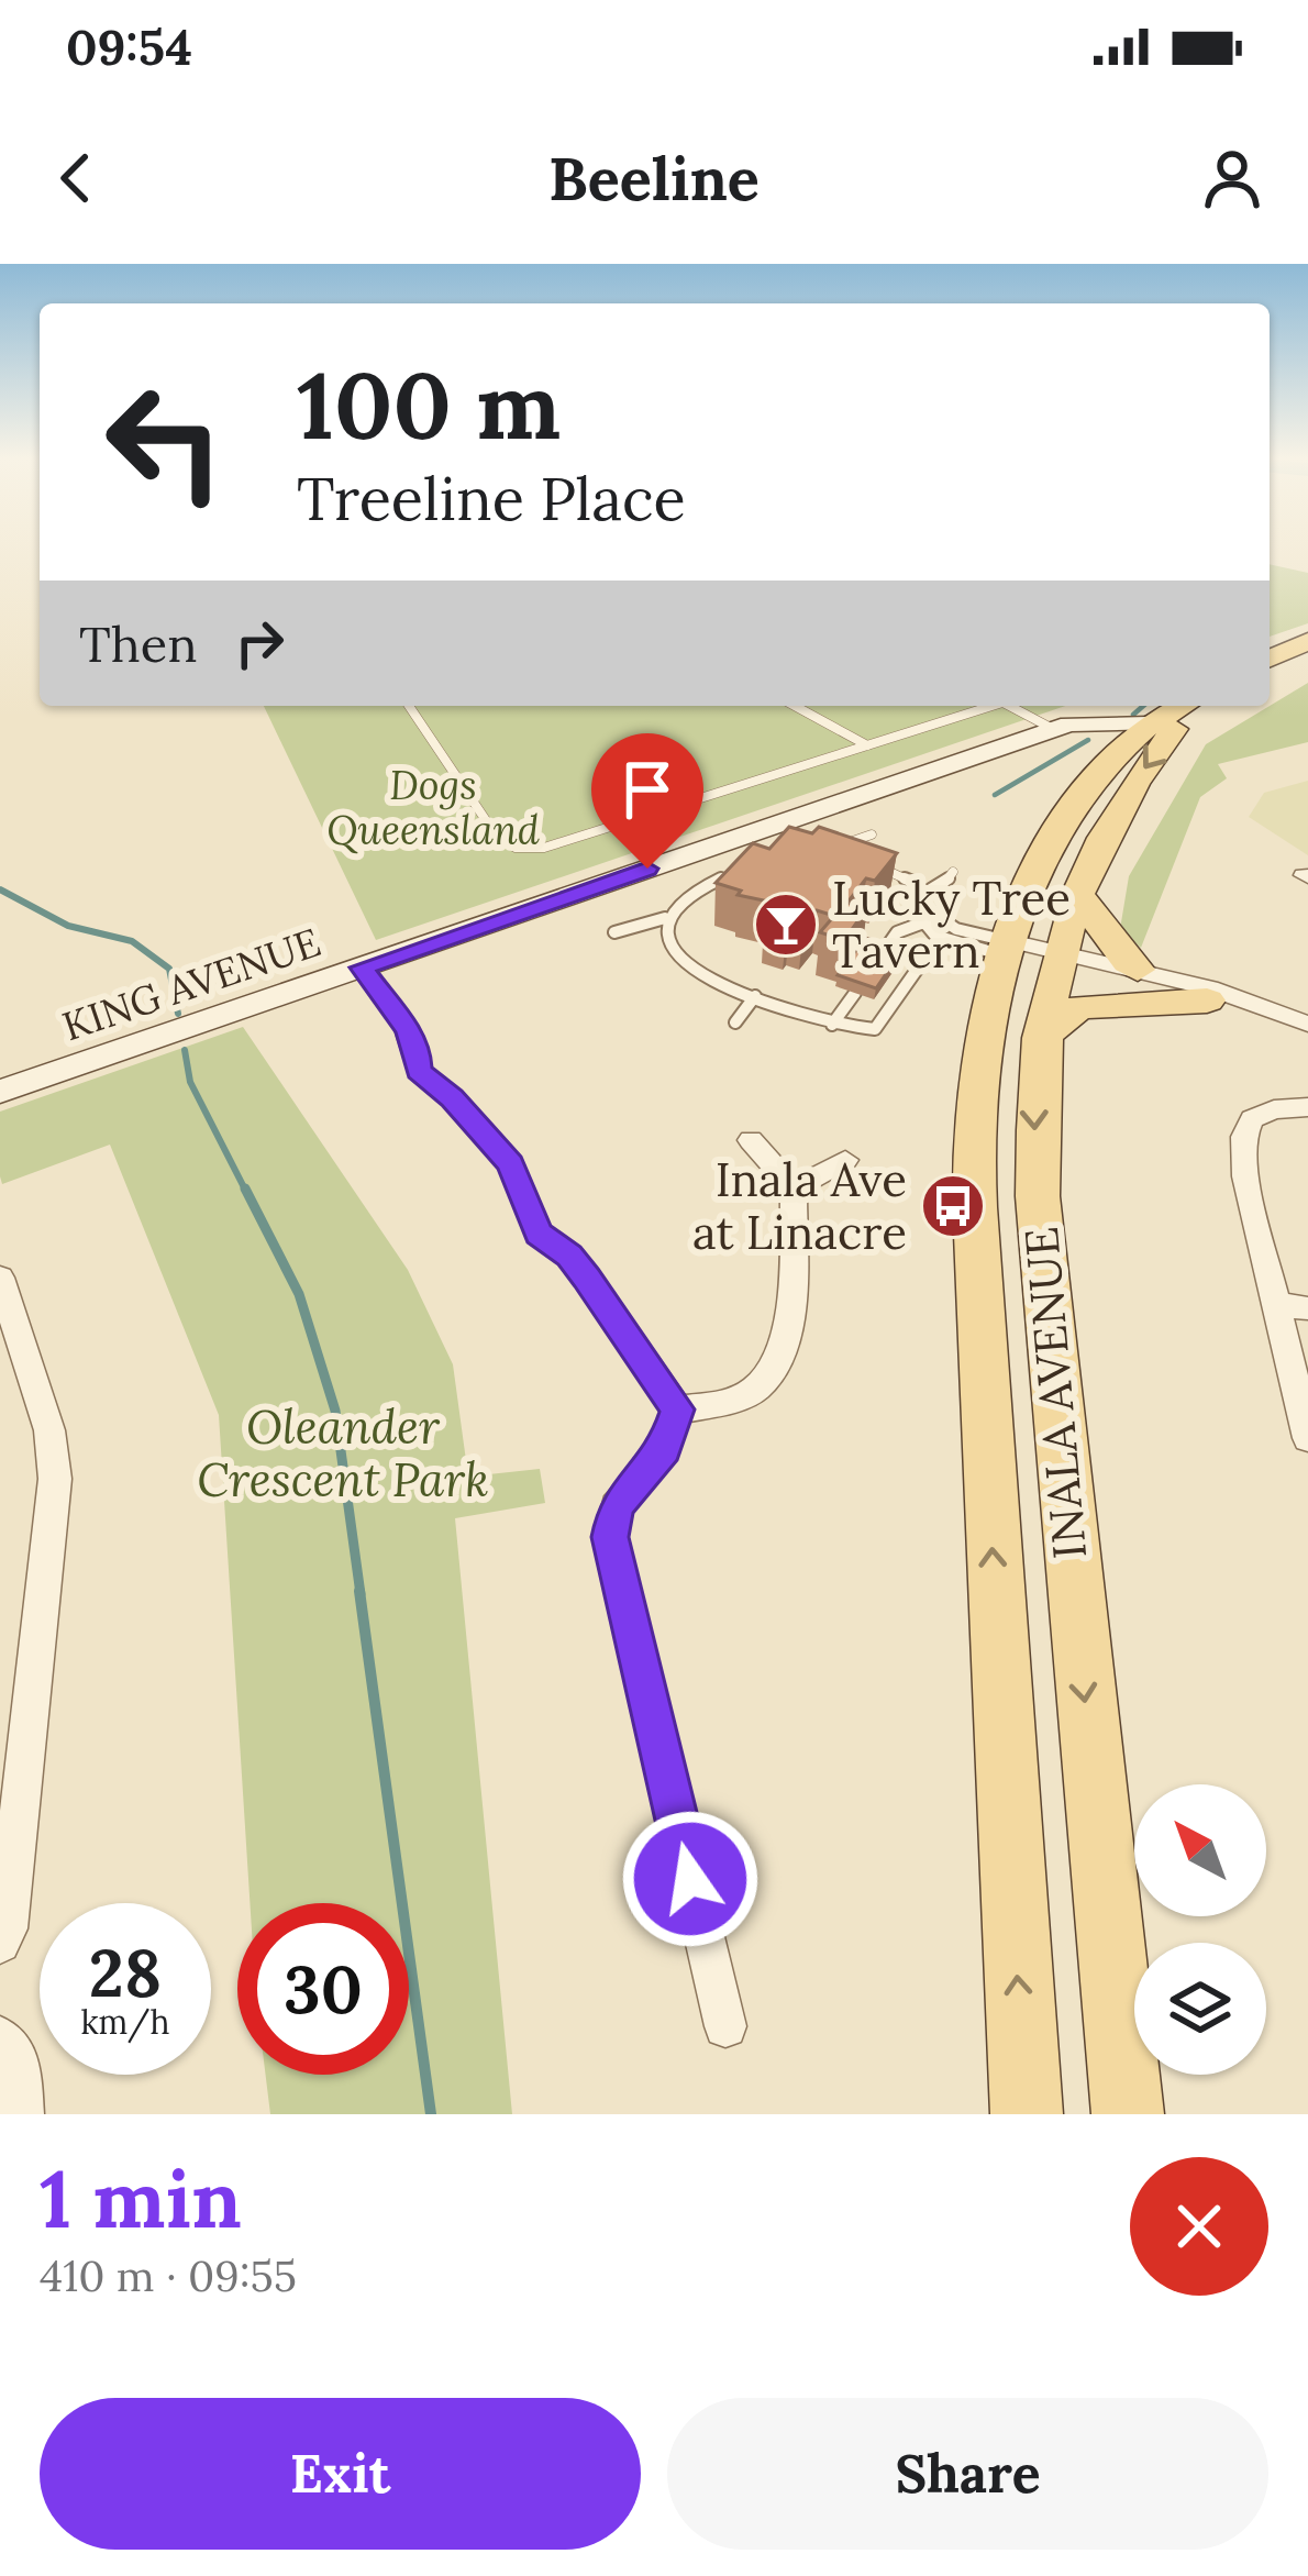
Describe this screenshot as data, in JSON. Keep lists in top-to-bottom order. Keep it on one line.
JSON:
{"streets":{"main road":["INALA AVENUE"],"street":["KING AVENUE"]},"crossings":[["KING AVENUE","INALA AVENUE"]],"parks":["Dogs Queensland","Oleander Crescent Park"],"places":{"bar":["Lucky Tree Tavern"],"bus stop":["Inala Ave at Linacre"]},"north":"top left","page":{"status":"09:54","header":"Beeline","turn":["100 m","Treeline Place"],"then":"Then","speed":"28 km/h","limit":"30","heading":["1 min","410 m · 09:55"],"buttons":["Exit","Share"]}}
